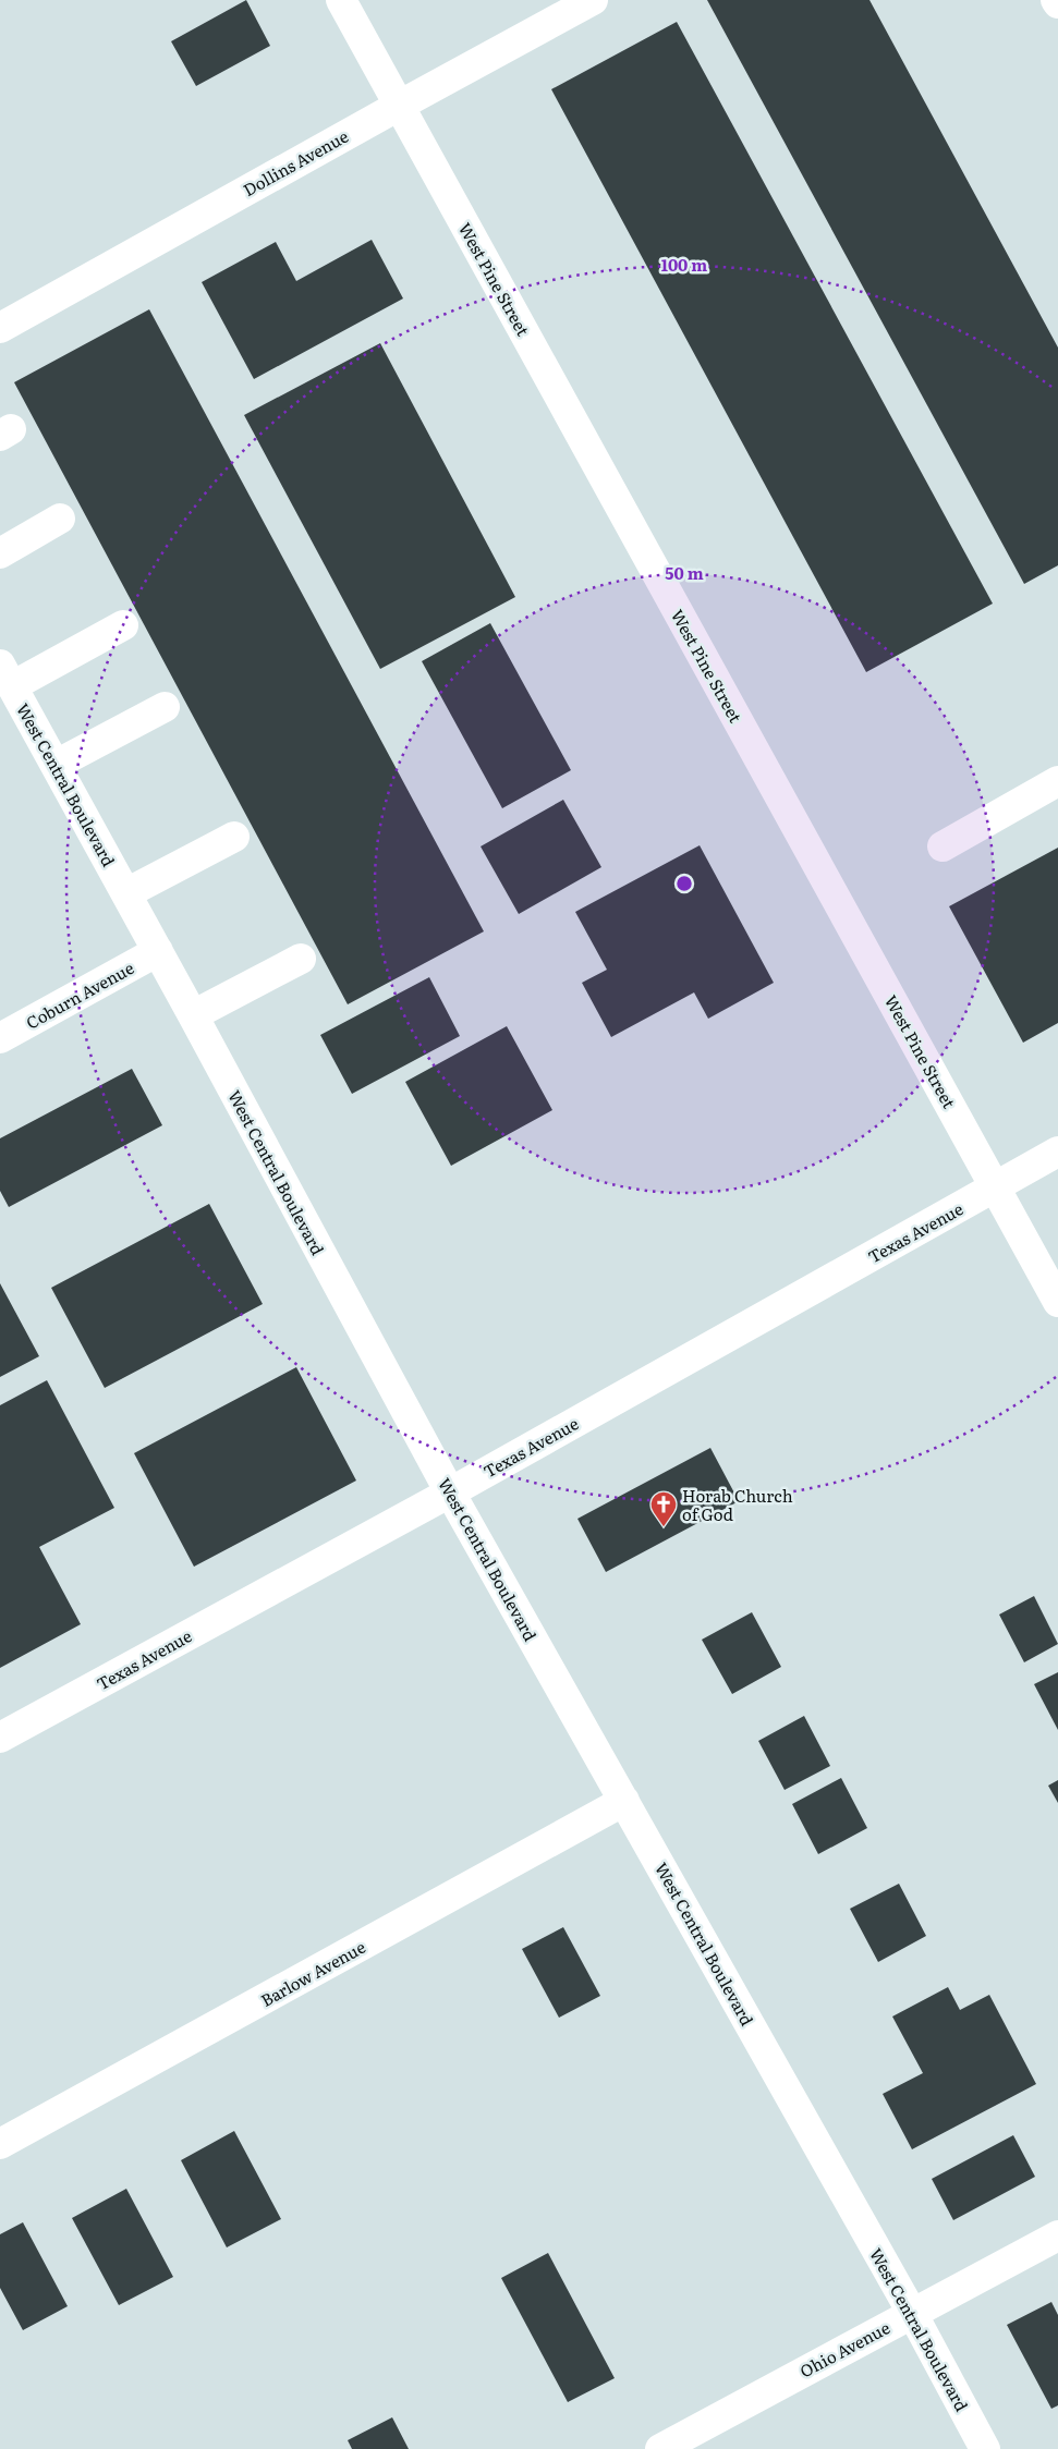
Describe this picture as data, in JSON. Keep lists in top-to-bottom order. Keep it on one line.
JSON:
{"streets":{"street":["Dollins Avenue","West Pine Street","West Central Boulevard","Coburn Avenue","Texas Avenue","Barlow Avenue","Ohio Avenue"]},"crossings":[["Dollins Avenue","West Pine Street"],["West Pine Street","Texas Avenue"],["West Central Boulevard","Coburn Avenue"],["West Central Boulevard","Texas Avenue"],["West Central Boulevard","Barlow Avenue"],["West Central Boulevard","Ohio Avenue"]],"places":{"church":["Horab Church of God"]},"rings":["100 m","50 m"]}
